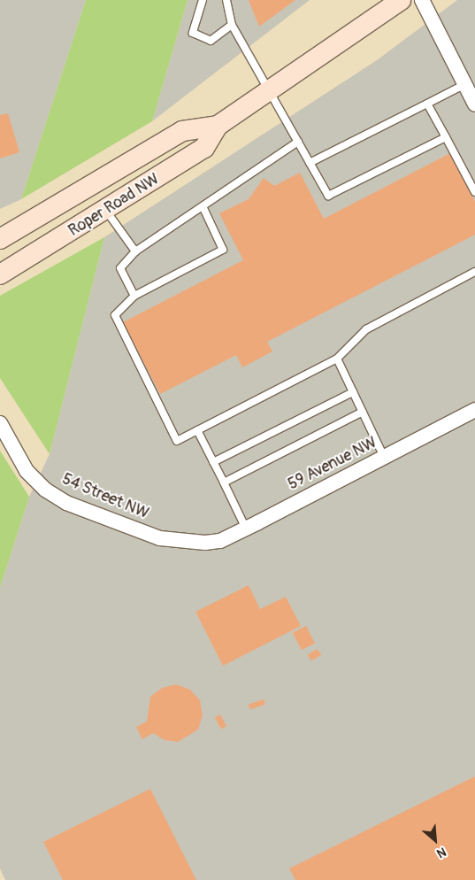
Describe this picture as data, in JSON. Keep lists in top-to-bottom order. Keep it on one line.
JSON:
{"streets":{"main road":["Roper Road NW"],"street":["59 Avenue NW","54 Street NW"]},"crossings":[["59 Avenue NW","54 Street NW"]],"north":"bottom right"}
